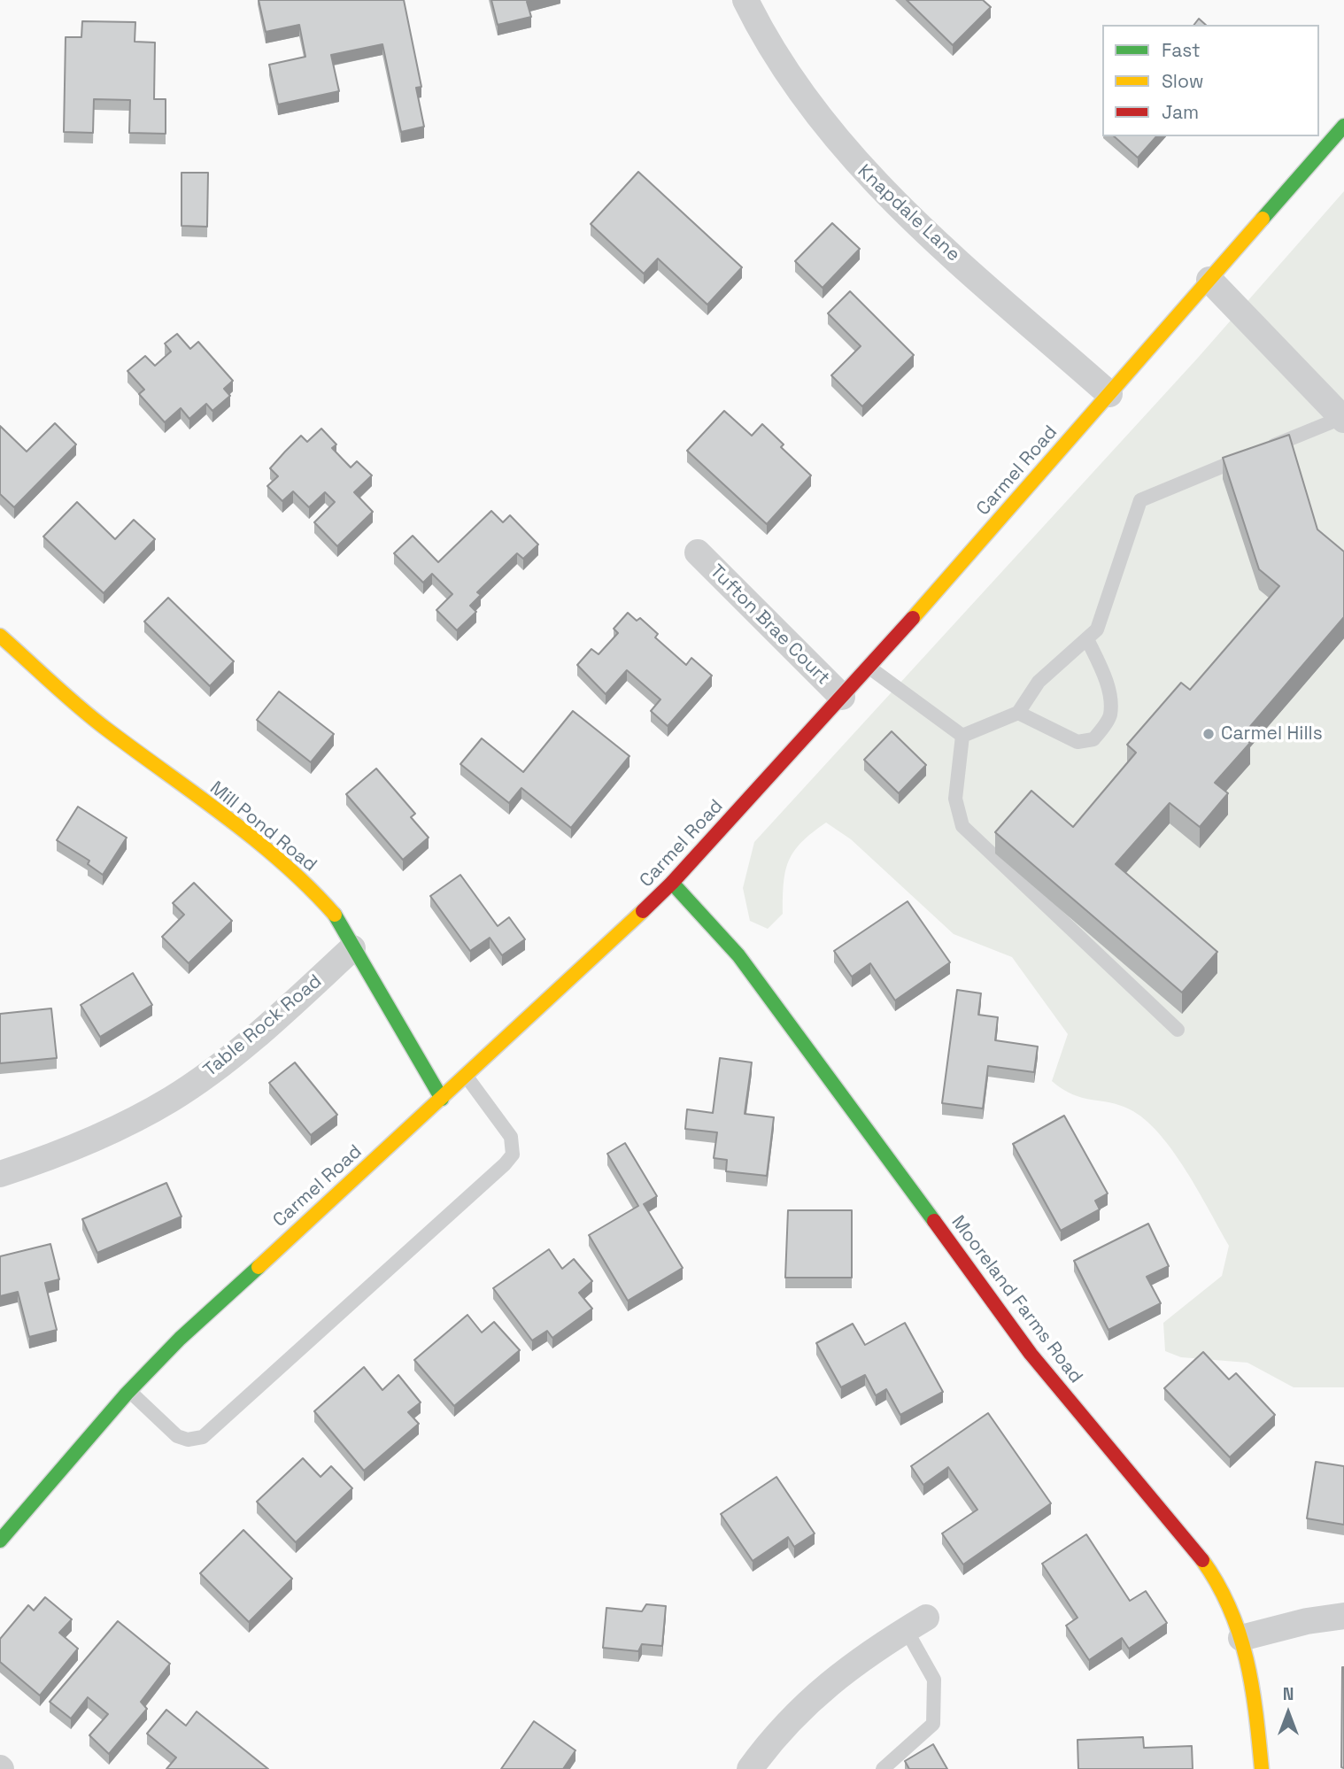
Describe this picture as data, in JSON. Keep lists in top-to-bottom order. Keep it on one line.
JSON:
{"streets":{"main road":["Carmel Road","Mill Pond Road","Mooreland Farms Road"],"street":["Knapdale Lane","Tufton Brae Court","Table Rock Road"]},"crossings":[["Knapdale Lane","Carmel Road"],["Carmel Road","Tufton Brae Court"],["Carmel Road","Mill Pond Road"],["Carmel Road","Mooreland Farms Road"],["Mill Pond Road","Table Rock Road"]],"places":["Carmel Hills"],"legend":["Fast","Slow","Jam"],"north":"top"}
